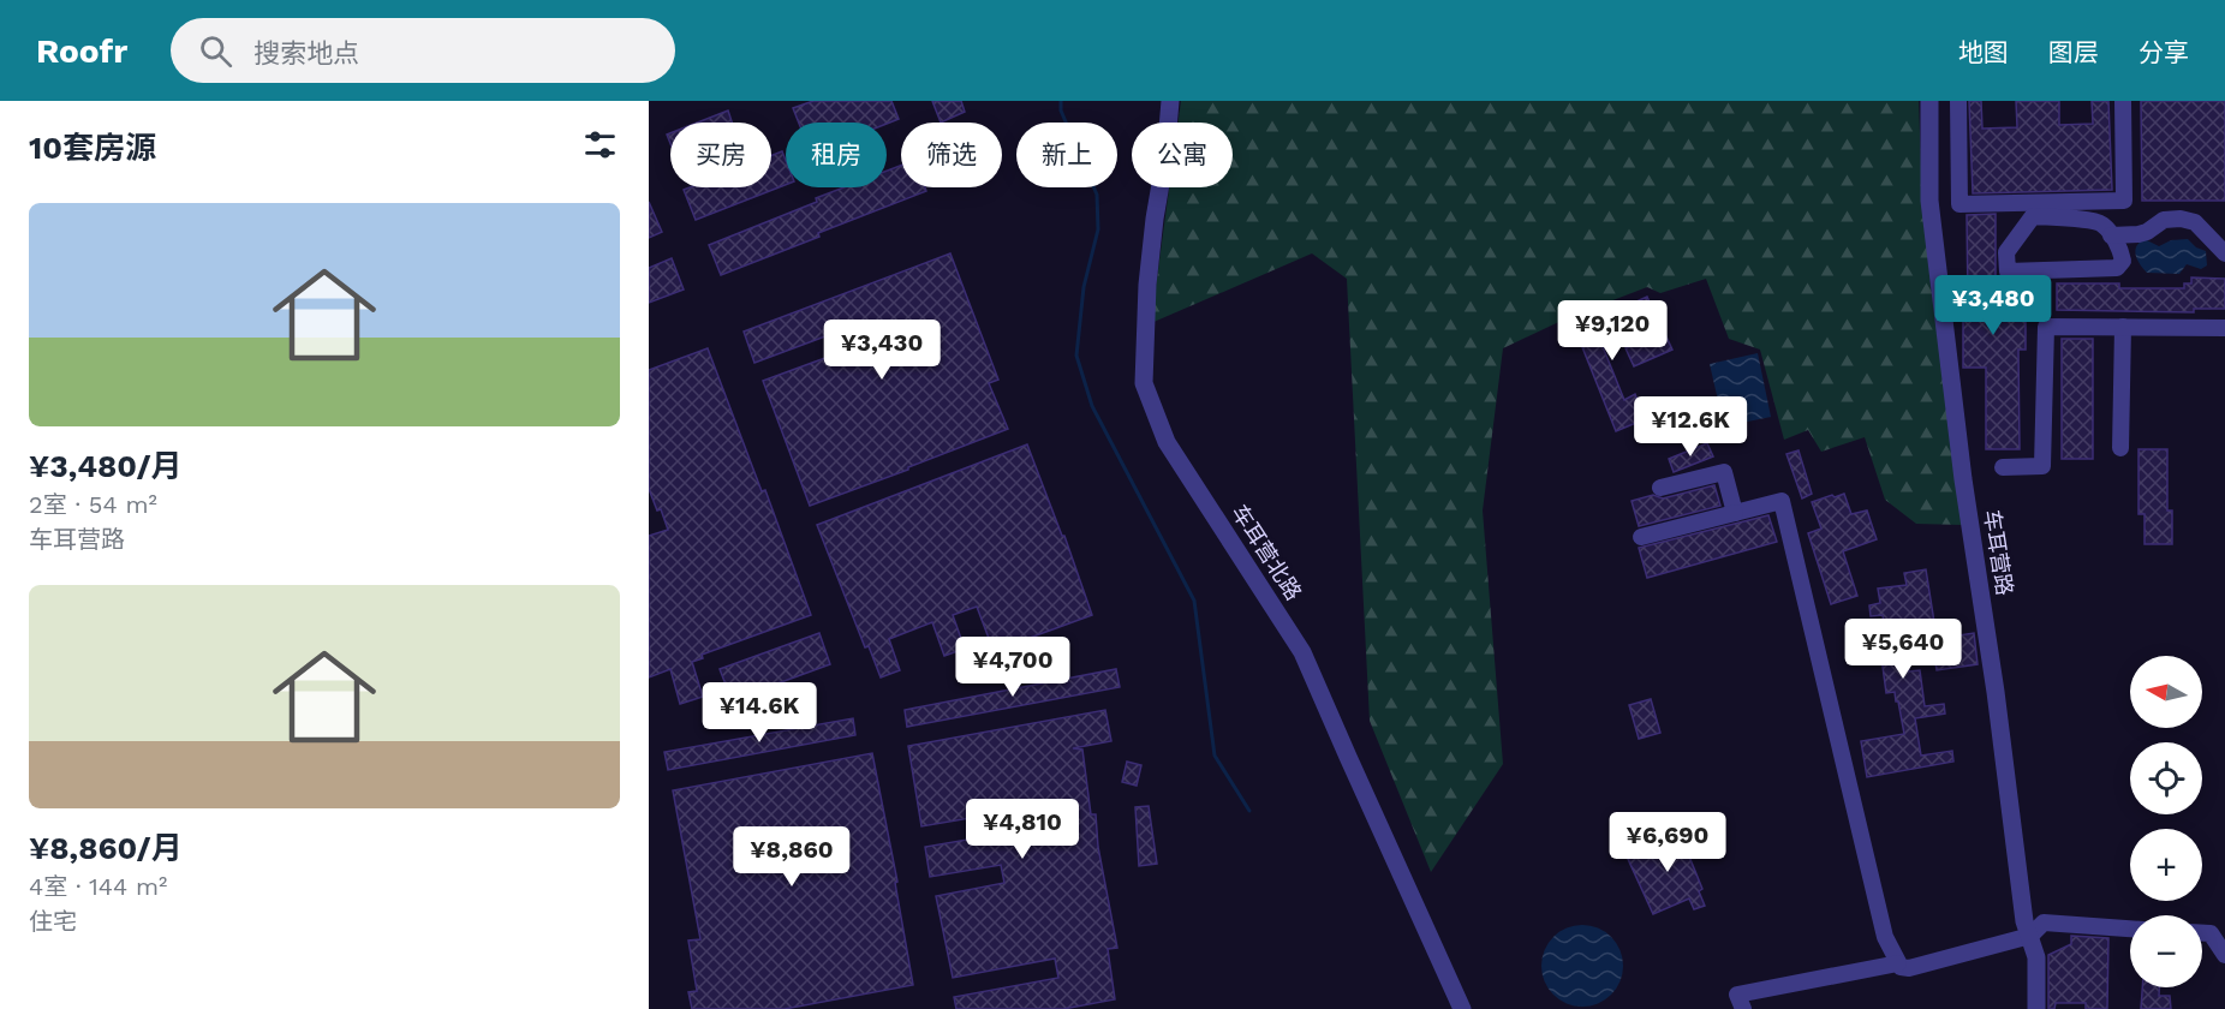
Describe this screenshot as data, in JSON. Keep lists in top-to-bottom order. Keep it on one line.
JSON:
{"streets":{"street":["车耳营北路","车耳营路"]},"north":"left","page":{"header":"Roofr","search":"搜索地点","nav":["地图","图层","分享"],"heading":"10套房源","chip":["买房","租房","筛选","新上","公寓"],"list":[{"name":"¥3,480/月","note":"2室 · 54 m² · 车耳营路"},{"name":"¥8,860/月","note":"4室 · 144 m² · 住宅"}],"price":["¥3,480","¥9,120","¥3,430","¥12.6K","¥5,640","¥4,700","¥14.6K","¥4,810","¥6,690","¥8,860"],"map_buttons":["+","−"]}}
